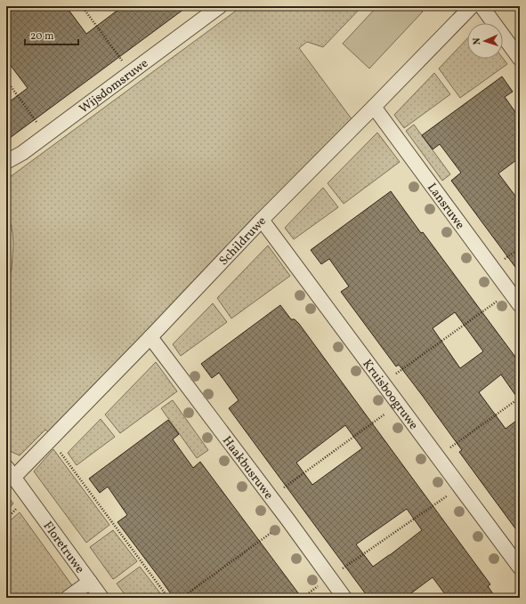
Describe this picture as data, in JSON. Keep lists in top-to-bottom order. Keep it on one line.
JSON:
{"streets":{"street":["Wijsdomsruwe","Lansruwe","Schildruwe","Kruisboogruwe","Haakbusruwe","Floretruwe"]},"crossings":[["Lansruwe","Schildruwe"],["Schildruwe","Kruisboogruwe"],["Schildruwe","Haakbusruwe"],["Schildruwe","Floretruwe"]],"scale_bar":"20 m","north":"left"}
